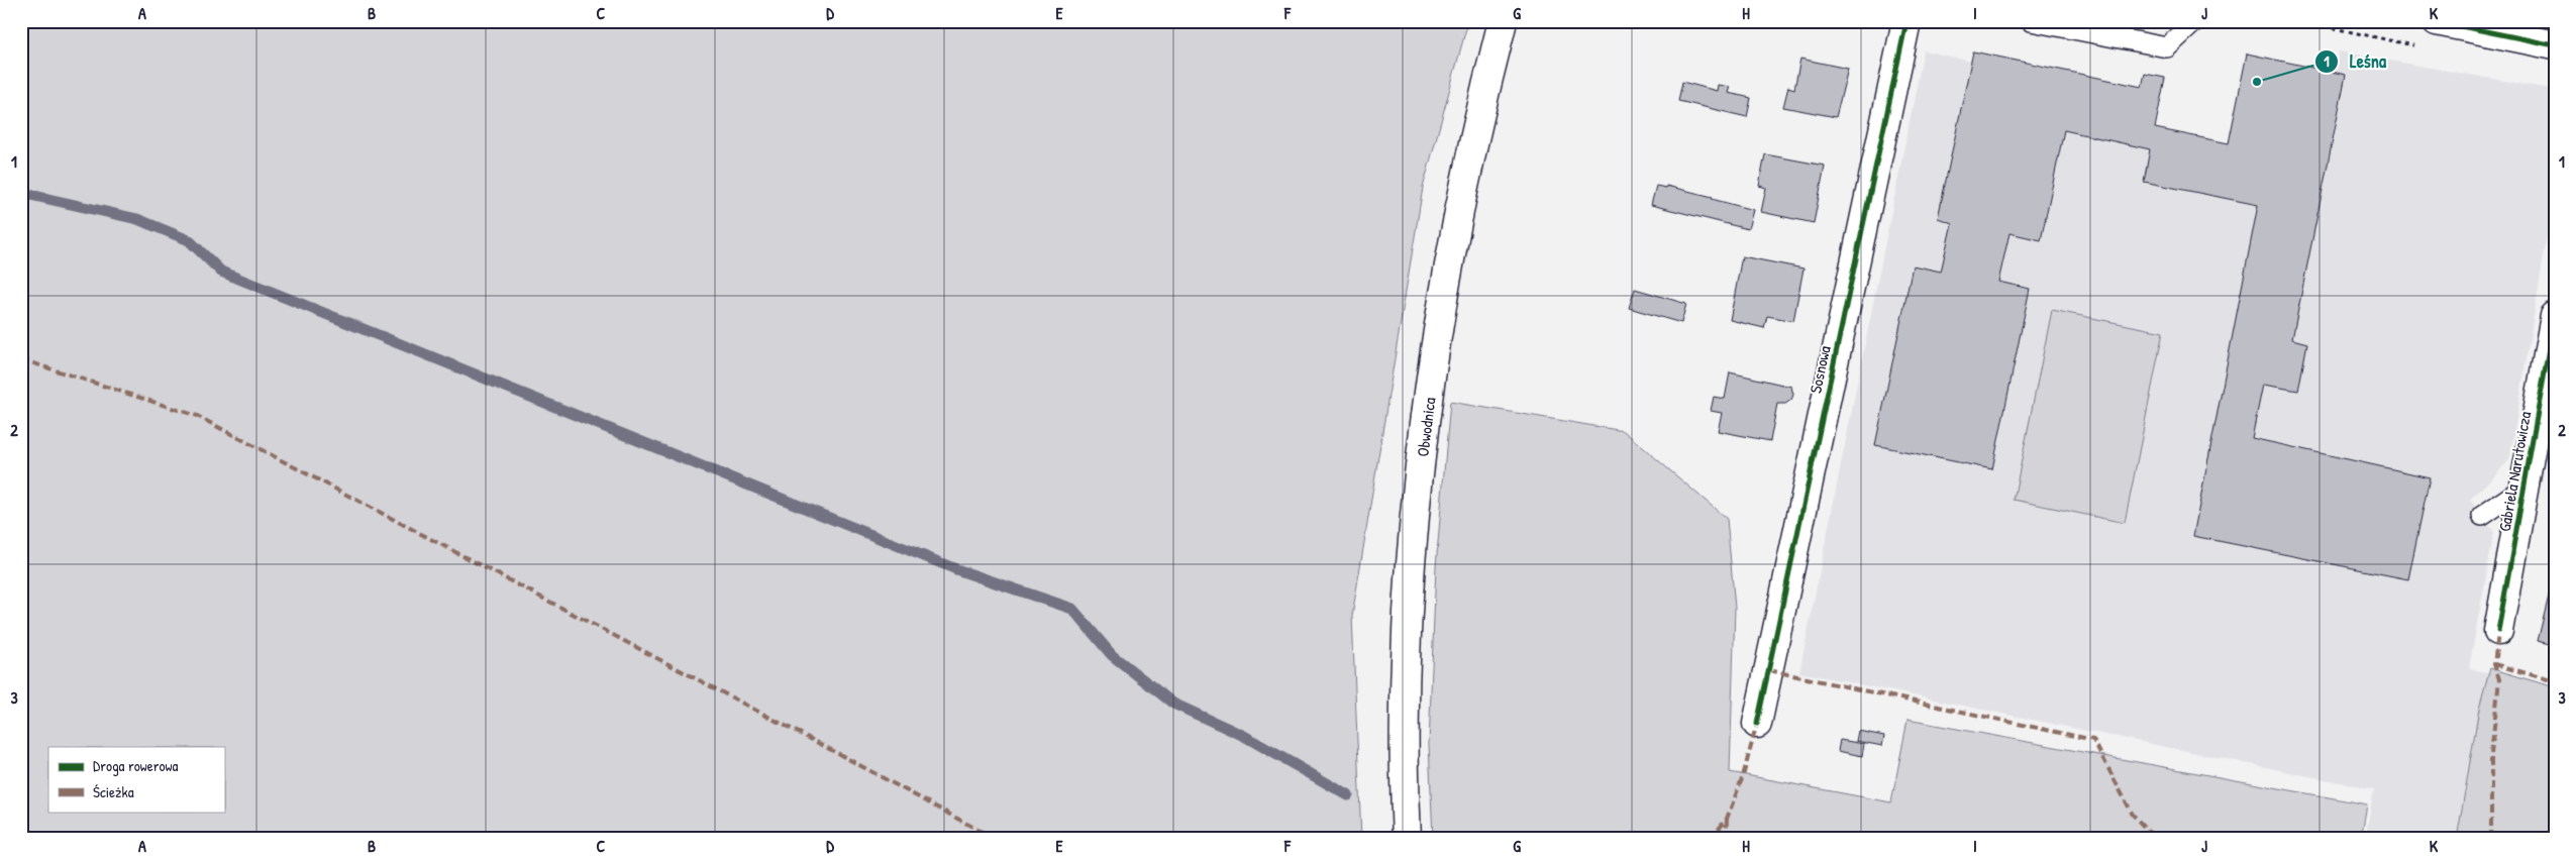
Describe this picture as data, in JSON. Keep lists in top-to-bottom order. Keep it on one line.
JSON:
{"streets":{"street":["Sosnowa","Obwodnica","Gabriela Narutowicza"]},"places":["Leśna"],"legend":["Droga rowerowa","Ścieżka"],"grid":{"columns":["A","B","C","D","E","F","G","H","I","J","K"],"rows":["1","2","3"]}}
